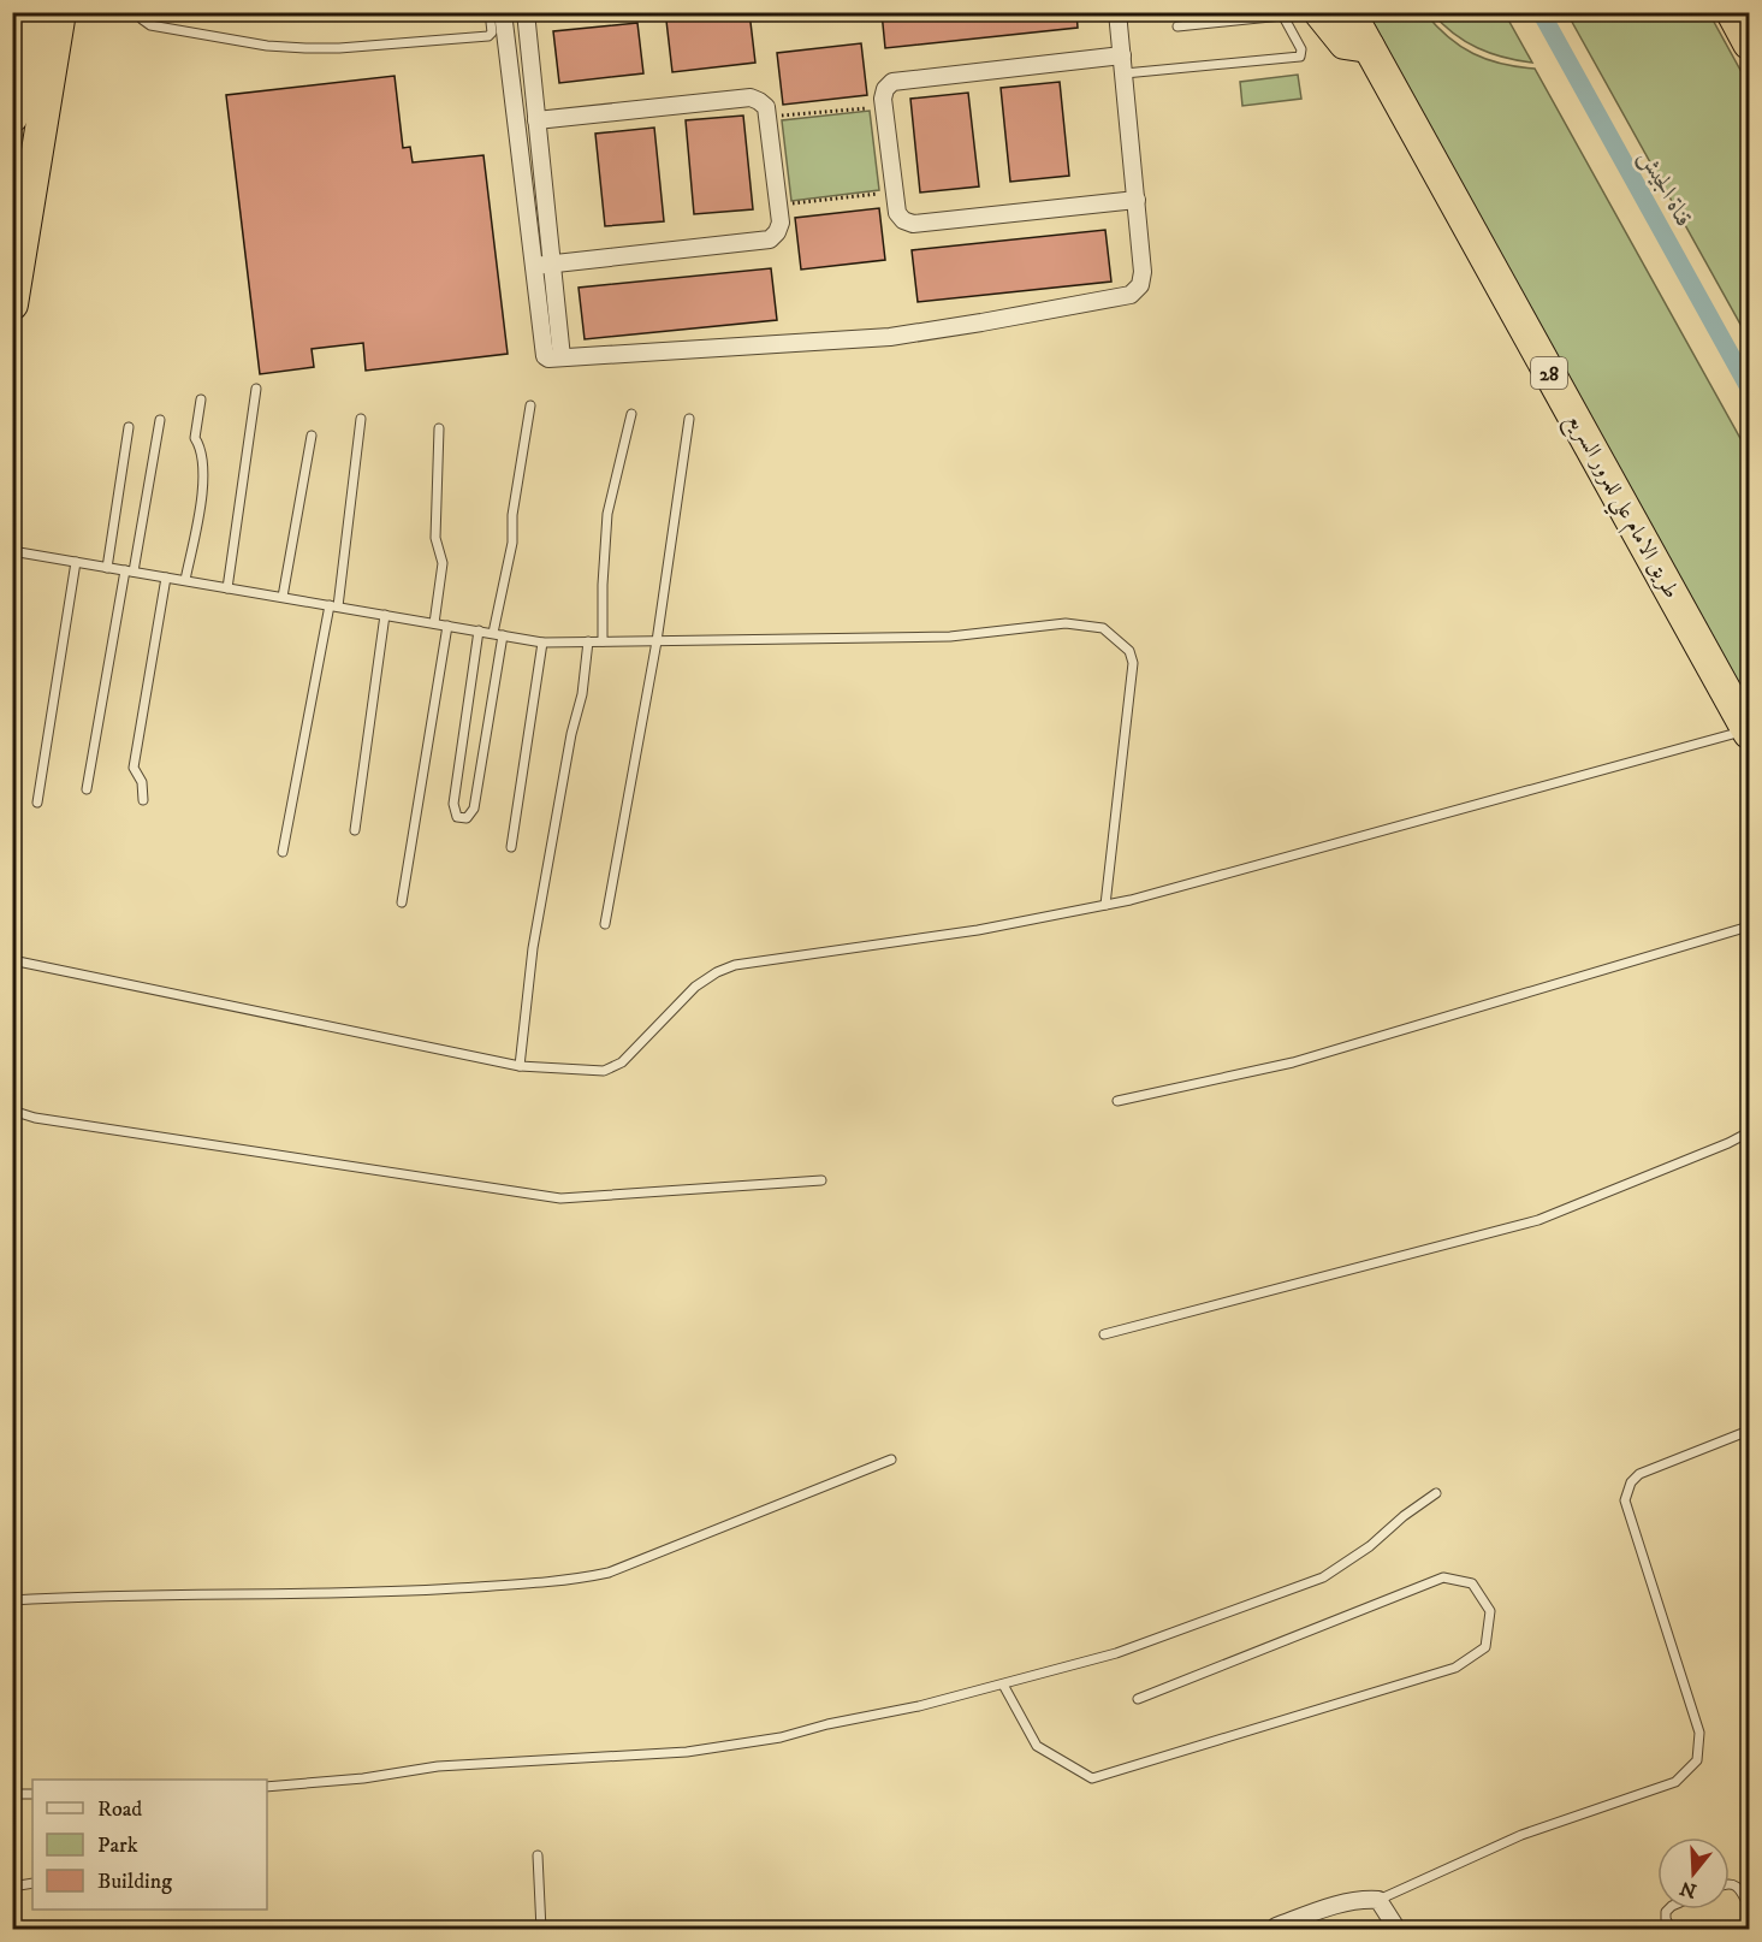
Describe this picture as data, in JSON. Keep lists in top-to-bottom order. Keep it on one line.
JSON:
{"streets":{"highway":["28","طريق الامام علي للمرور السريع"]},"water":["قناة الجيش"],"legend":["Road","Park","Building"],"north":"bottom"}
